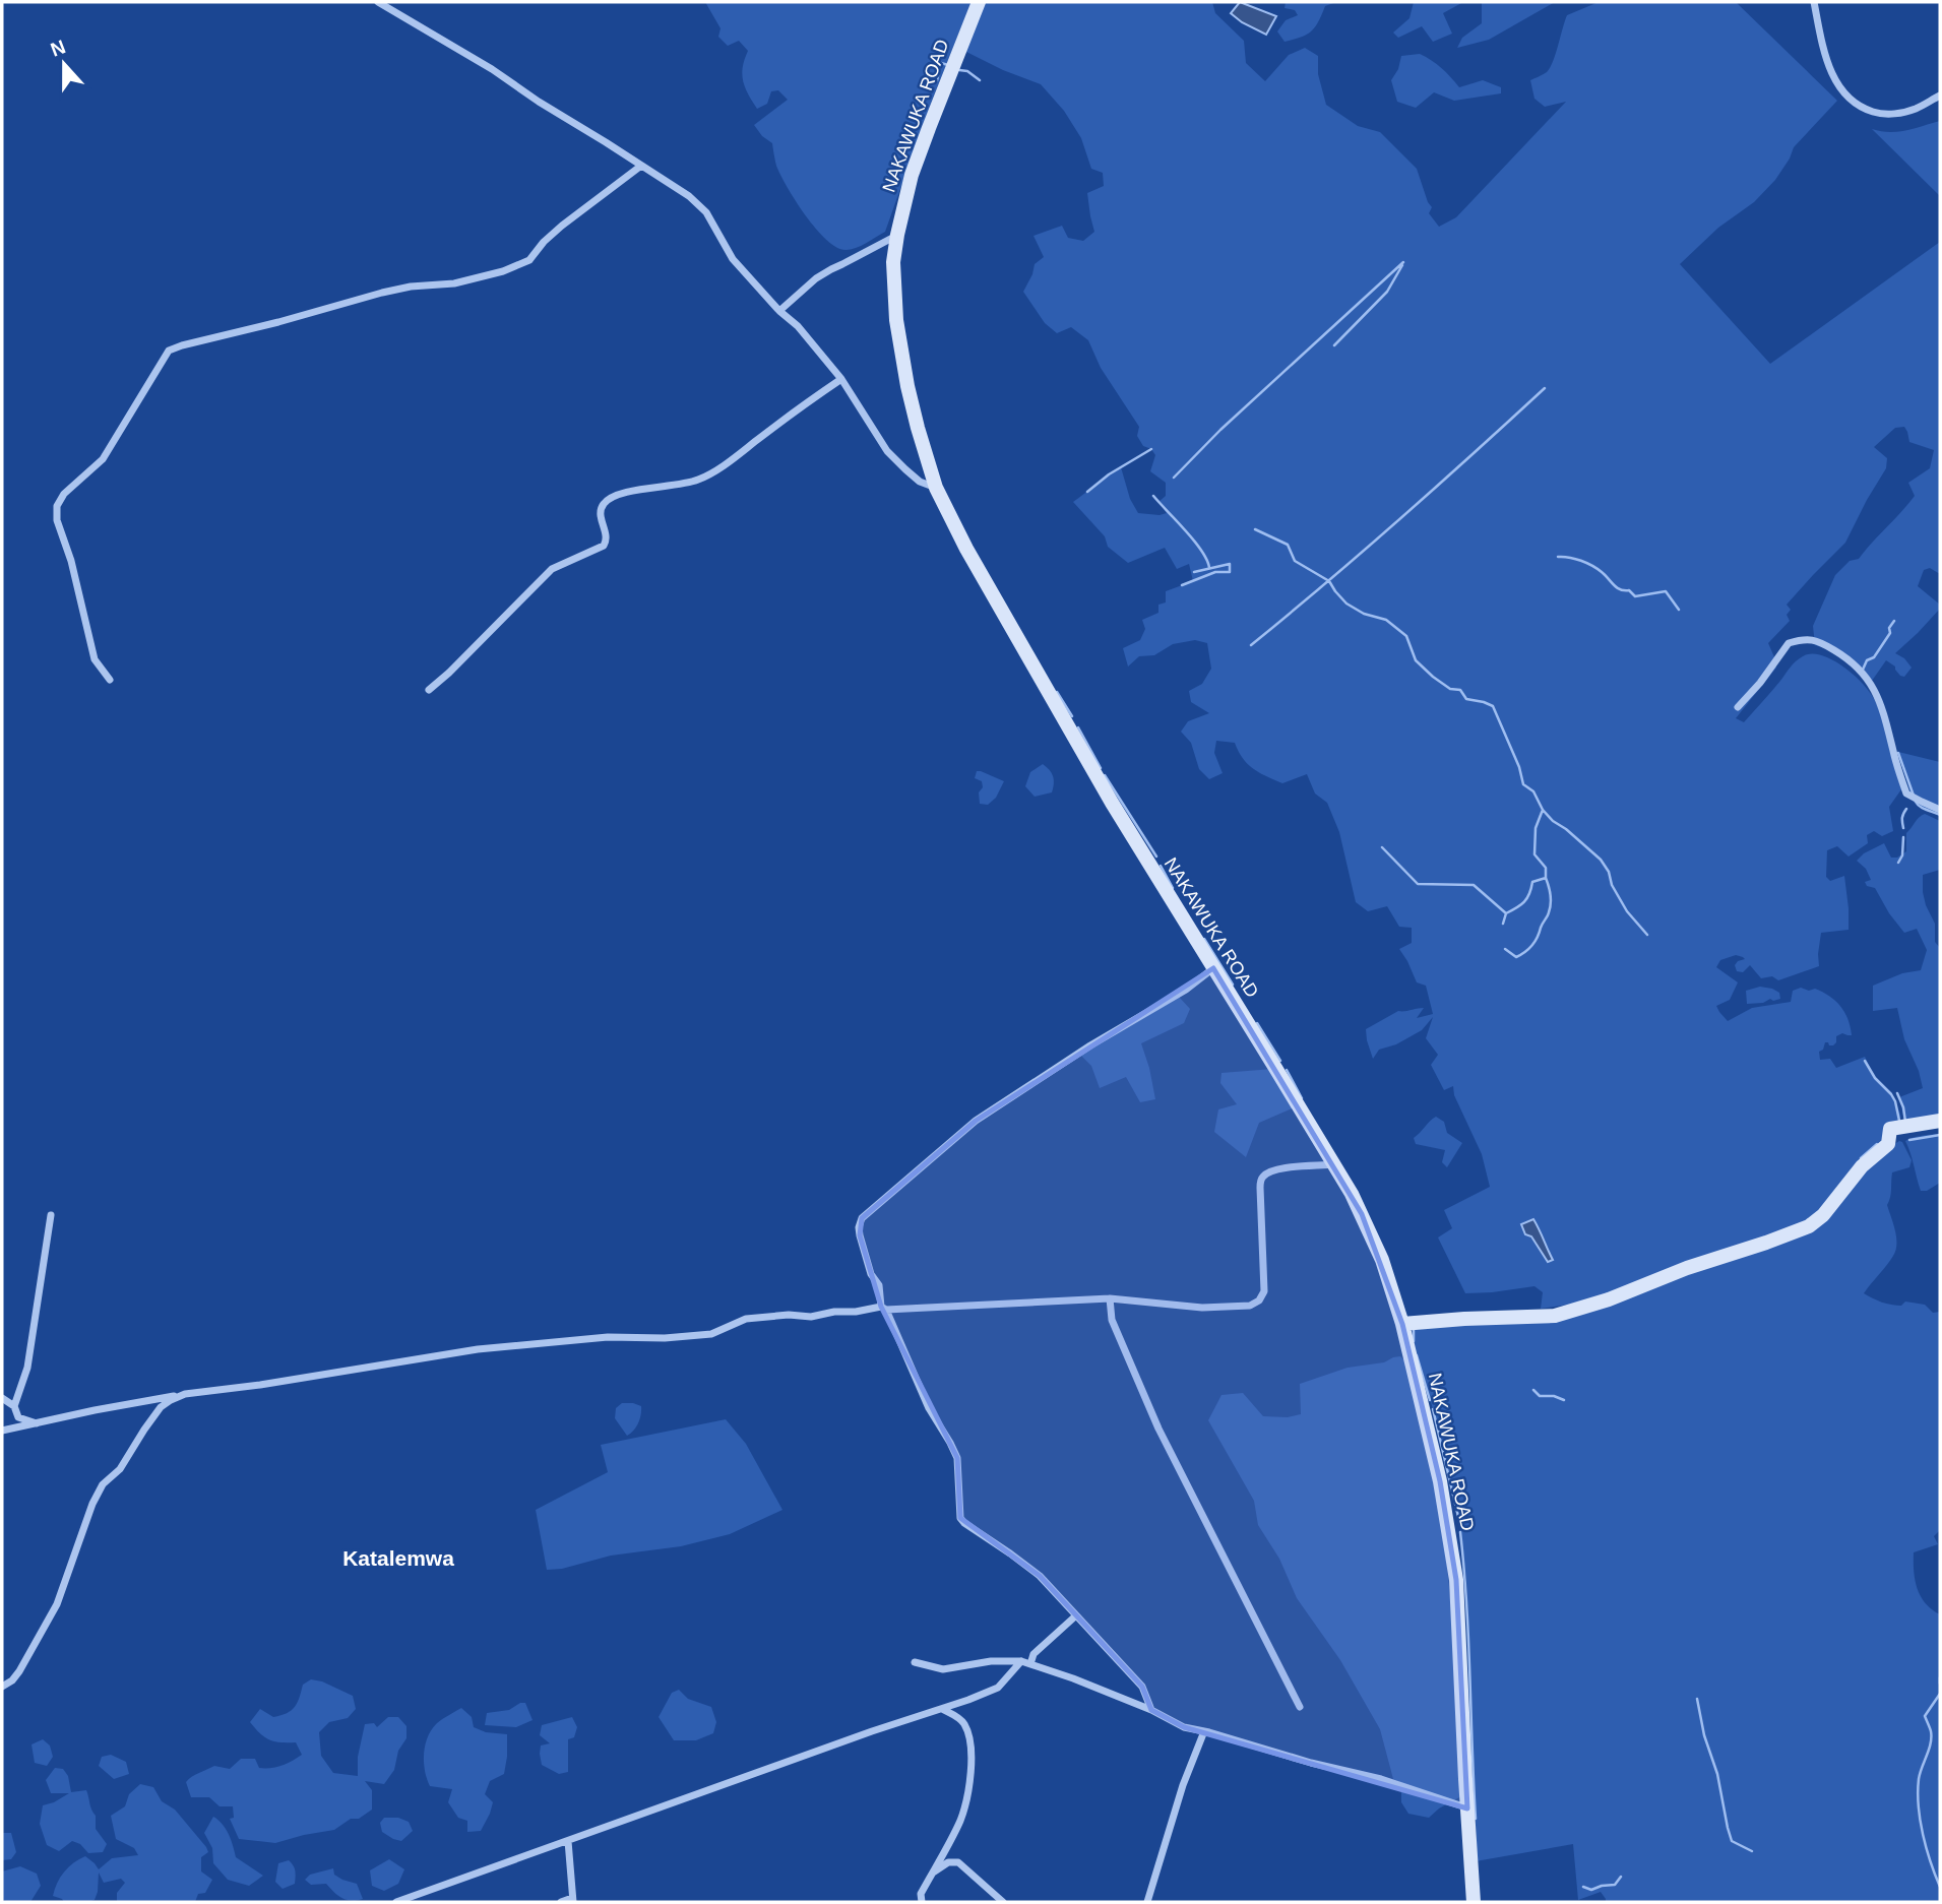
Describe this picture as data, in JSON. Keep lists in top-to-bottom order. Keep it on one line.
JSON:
{"streets":{"main road":["NAKAWUKA ROAD"]},"districts":["Katalemwa"],"north":"top"}
